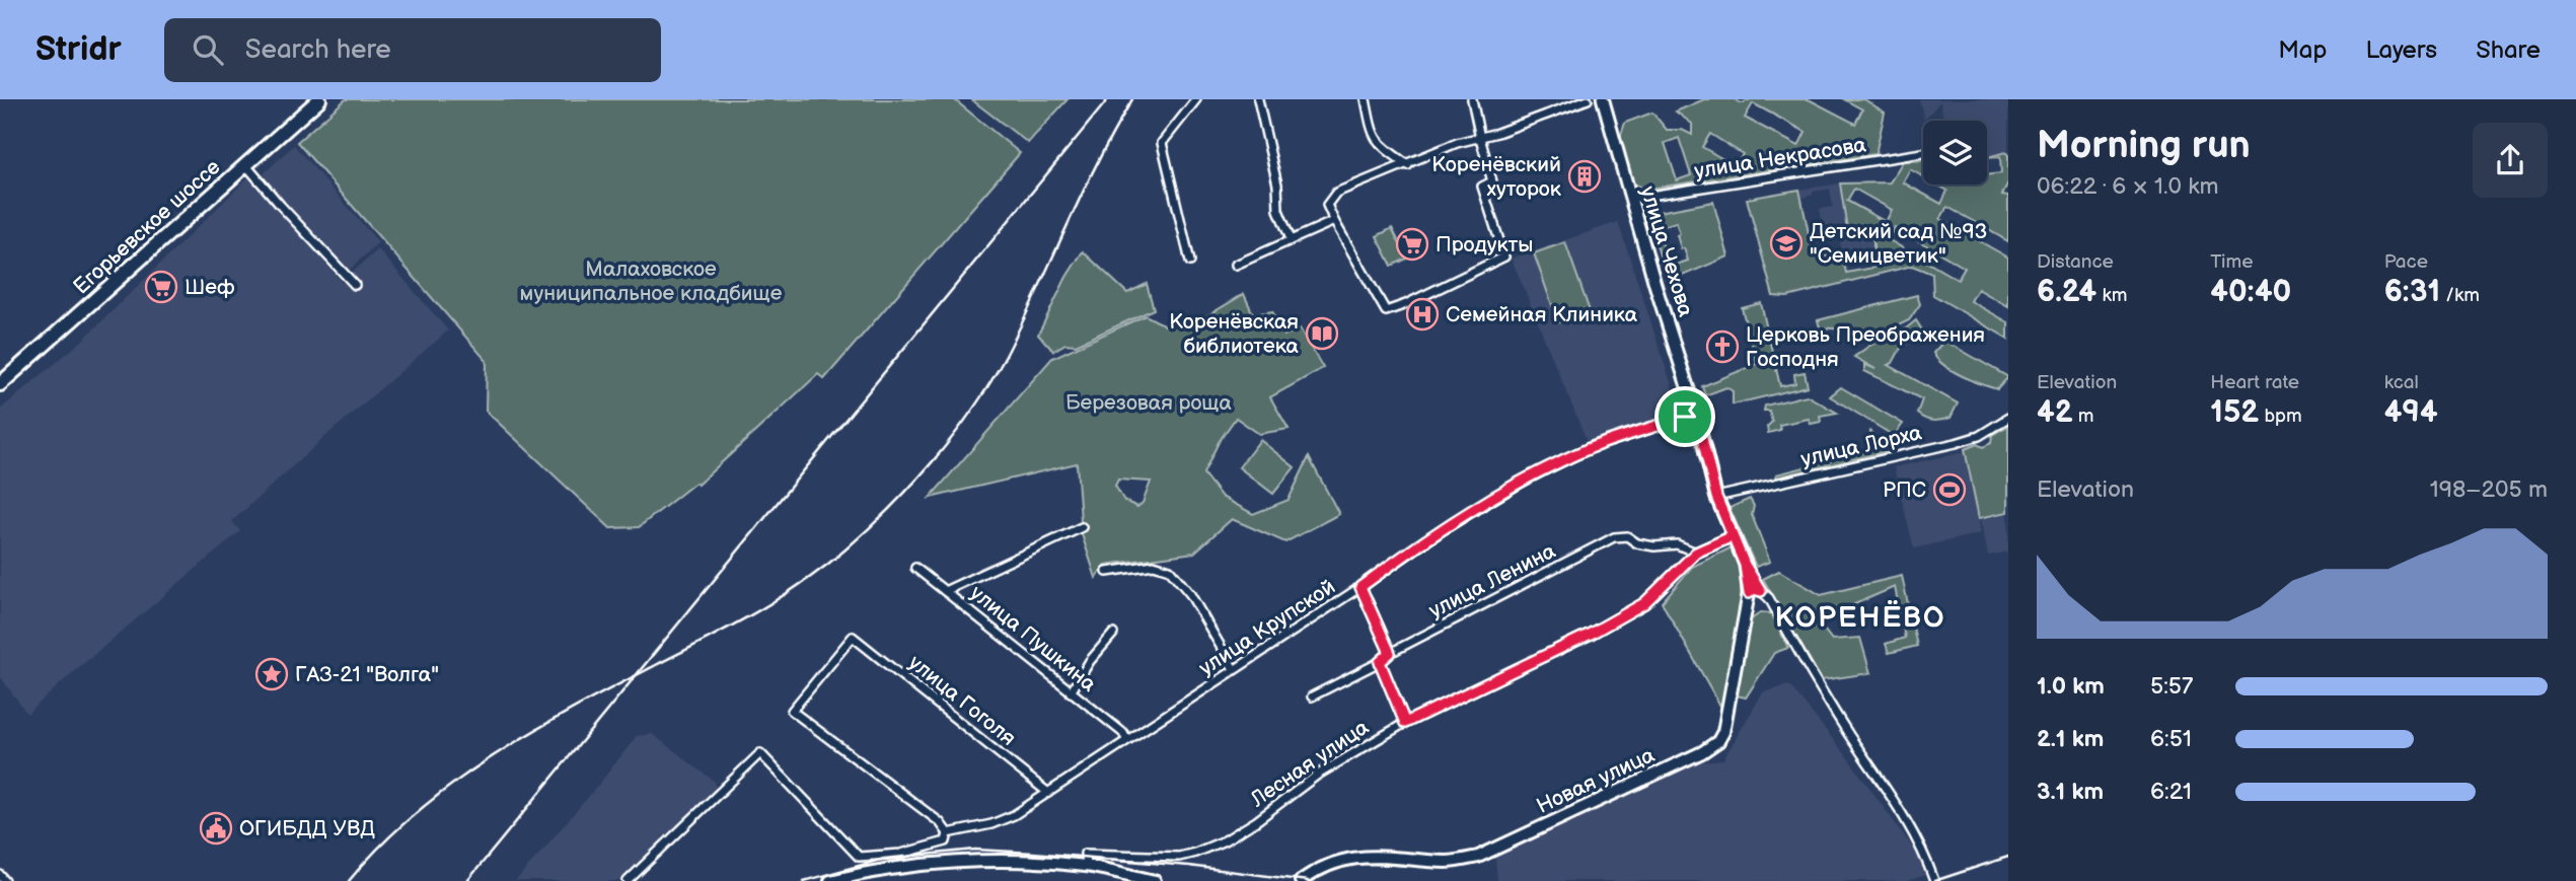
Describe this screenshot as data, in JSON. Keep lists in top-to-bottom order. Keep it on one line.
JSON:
{"streets":{"main road":["Егорьевское шоссе","улица Чехова","Новая улица"],"street":["улица Некрасова","улица Лорха","улица Ленина","улица Крупской","улица Пушкина","улица Гоголя","Лесная улица"]},"crossings":[["улица Некрасова","улица Чехова"],["улица Чехова","улица Лорха"],["улица Чехова","улица Крупской"],["улица Чехова","Лесная улица"],["улица Чехова","Новая улица"],["улица Ленина","Лесная улица"],["улица Крупской","улица Пушкина"],["улица Крупской","улица Гоголя"],["Лесная улица","Новая улица"]],"districts":["КОРЕНЁВО"],"parks":["Малаховское муниципальное кладбище","Березовая роща"],"places":{"building":["Коренёвский хуторок"],"school or university":["Детский сад №93 \"Семицветик\""],"supermarket":["Продукты","Шеф"],"hospital":["Семейная Клиника"],"library":["Коренёвская библиотека"],"church":["Церковь Преображения Господня"],"sports":["РПС"],"place":["ГАЗ-21 \"Волга\""],"public building":["ОГИБДД УВД"]},"page":{"header":"Stridr","search":"Search here","nav":["Map","Layers","Share"],"heading":["Morning run","06:22 · 6 × 1.0 km"],"stats":[["Distance","6.24 km"],["Time","40:40"],["Pace","6:31 /km"],["Elevation","42 m"],["Heart rate","152 bpm"],["kcal","494"]],"chart":["Elevation","198–205 m"],"list":[{"name":"1.0 km","note":"5:57"},{"name":"2.1 km","note":"6:51"},{"name":"3.1 km","note":"6:21"}]}}
